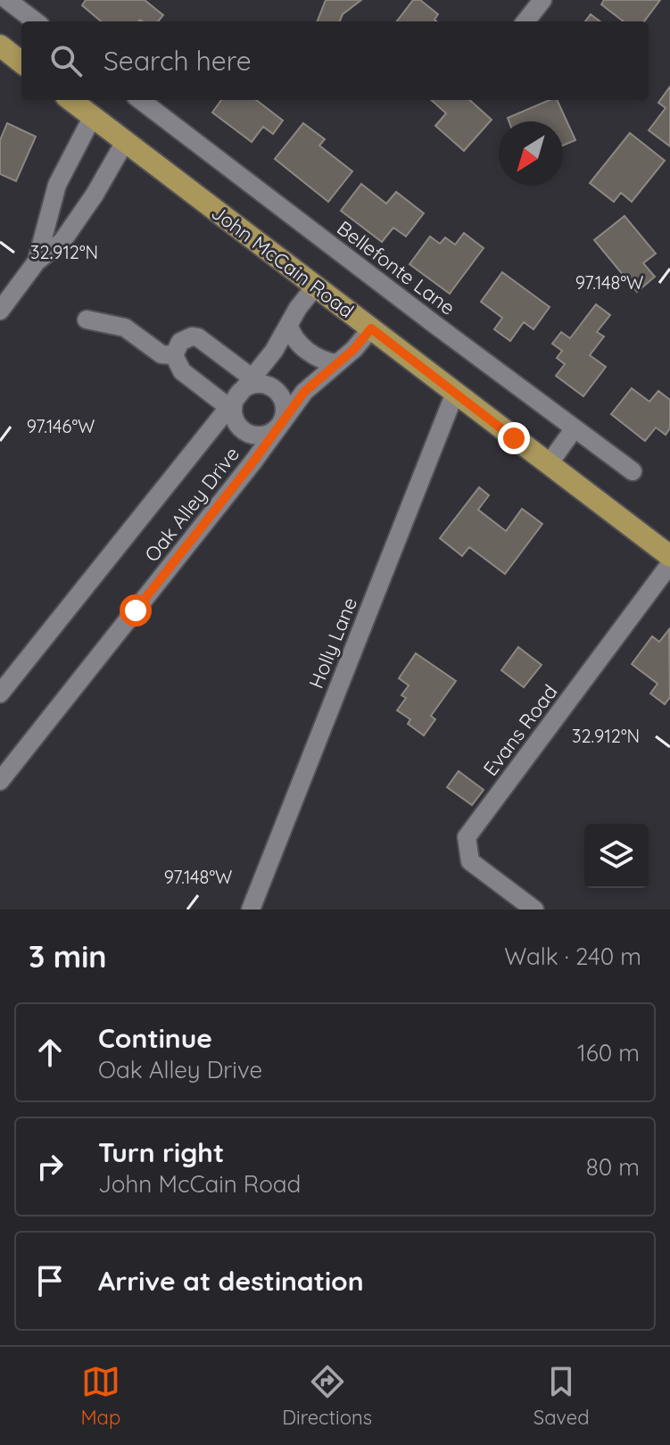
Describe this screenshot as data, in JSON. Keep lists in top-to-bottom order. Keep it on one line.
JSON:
{"streets":{"main road":["John McCain Road"],"street":["Bellefonte Lane","Oak Alley Drive","Holly Lane","Evans Road"]},"crossings":[["John McCain Road","Oak Alley Drive"],["John McCain Road","Holly Lane"]],"north":"bottom left","page":{"search":"Search here","heading":["3 min","Walk · 240 m"],"list":[["Continue","Oak Alley Drive","160 m"],["Turn right","John McCain Road","80 m"],"Arrive at destination"],"nav":["Map","Directions","Saved"]},"coordinates":["32.912°N","97.148°W","97.146°W"]}
